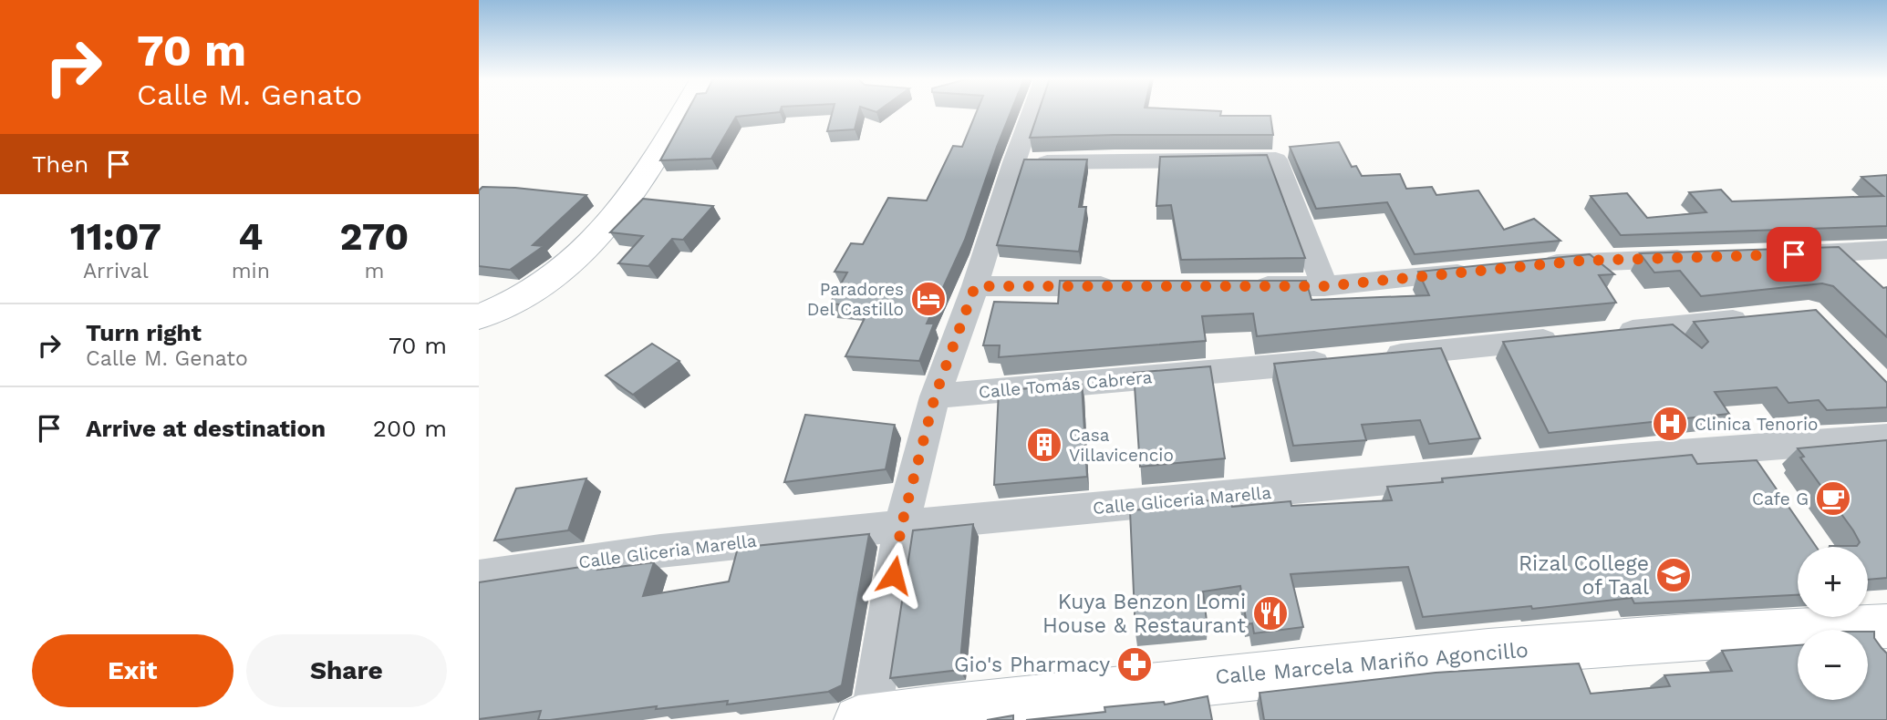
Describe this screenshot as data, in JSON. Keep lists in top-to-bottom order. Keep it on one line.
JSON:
{"streets":{"main road":["Calle Marcela Mariño Agoncillo"],"street":["Calle Tomás Cabrera","Calle Gliceria Marella"]},"places":{"hotel":["Paradores Del Castillo"],"hospital":["Clinica Tenorio"],"building":["Casa Villavicencio"],"cafe":["Cafe G"],"school or university":["Rizal College of Taal"],"restaurant":["Kuya Benzon Lomi House & Restaurant"],"pharmacy":["Gio's Pharmacy"]},"page":{"turn":["70 m","Calle M. Genato"],"then":"Then","eta":["11:07","Arrival","4","min","270","m"],"list":[{"name":"Turn right","note":"Calle M. Genato","value":"70 m"},{"name":"Arrive at destination","value":"200 m"}],"map_buttons":["+","−"],"buttons":["Exit","Share"]}}
